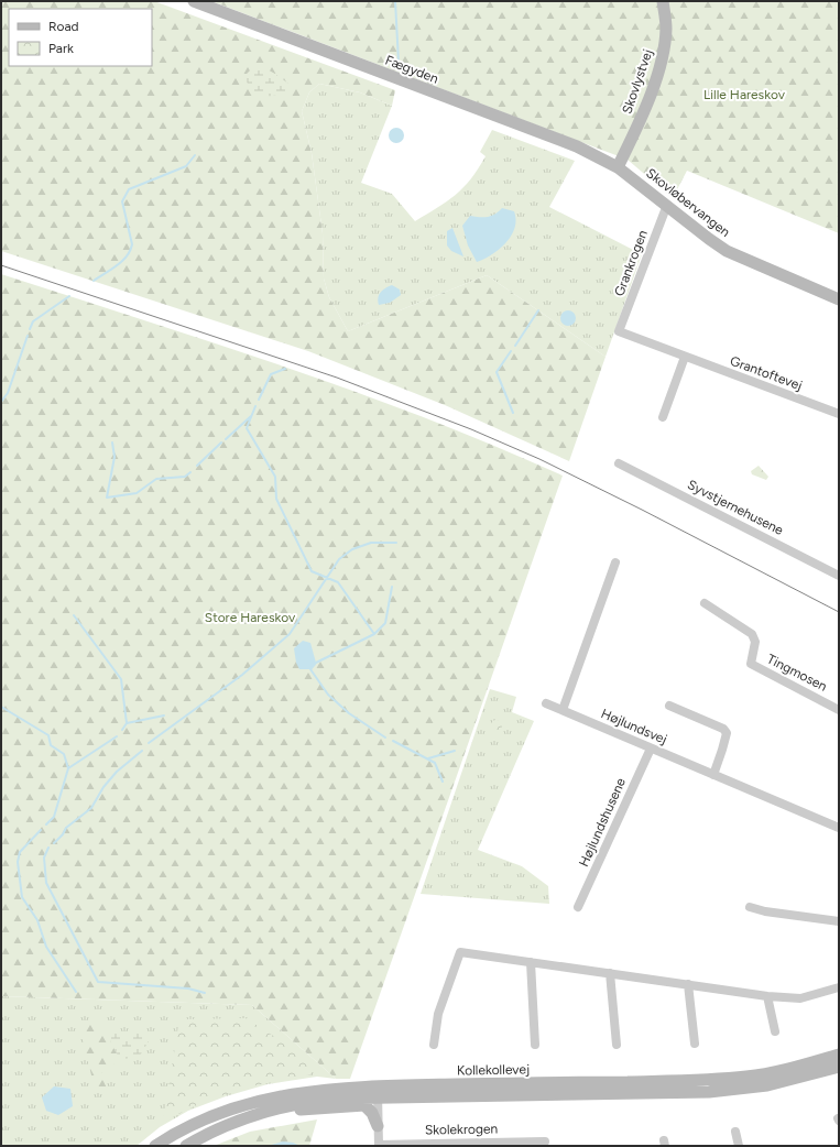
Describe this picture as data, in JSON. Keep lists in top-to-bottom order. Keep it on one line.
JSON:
{"streets":{"street":["Fægyden","Skovlystvej","Skovløbervangen","Grankrogen","Grantoftevej","Syvstjernehusene","Tingmosen","Højlundsvej","Højlundshusene","Kollekollevej","Skolekrogen"]},"crossings":[["Fægyden","Skovlystvej"],["Fægyden","Skovløbervangen"],["Skovlystvej","Skovløbervangen"],["Skovløbervangen","Grankrogen"],["Grankrogen","Grantoftevej"],["Højlundsvej","Højlundshusene"],["Kollekollevej","Skolekrogen"]],"parks":["Lille Hareskov","Store Hareskov"],"legend":["Road","Park"]}
